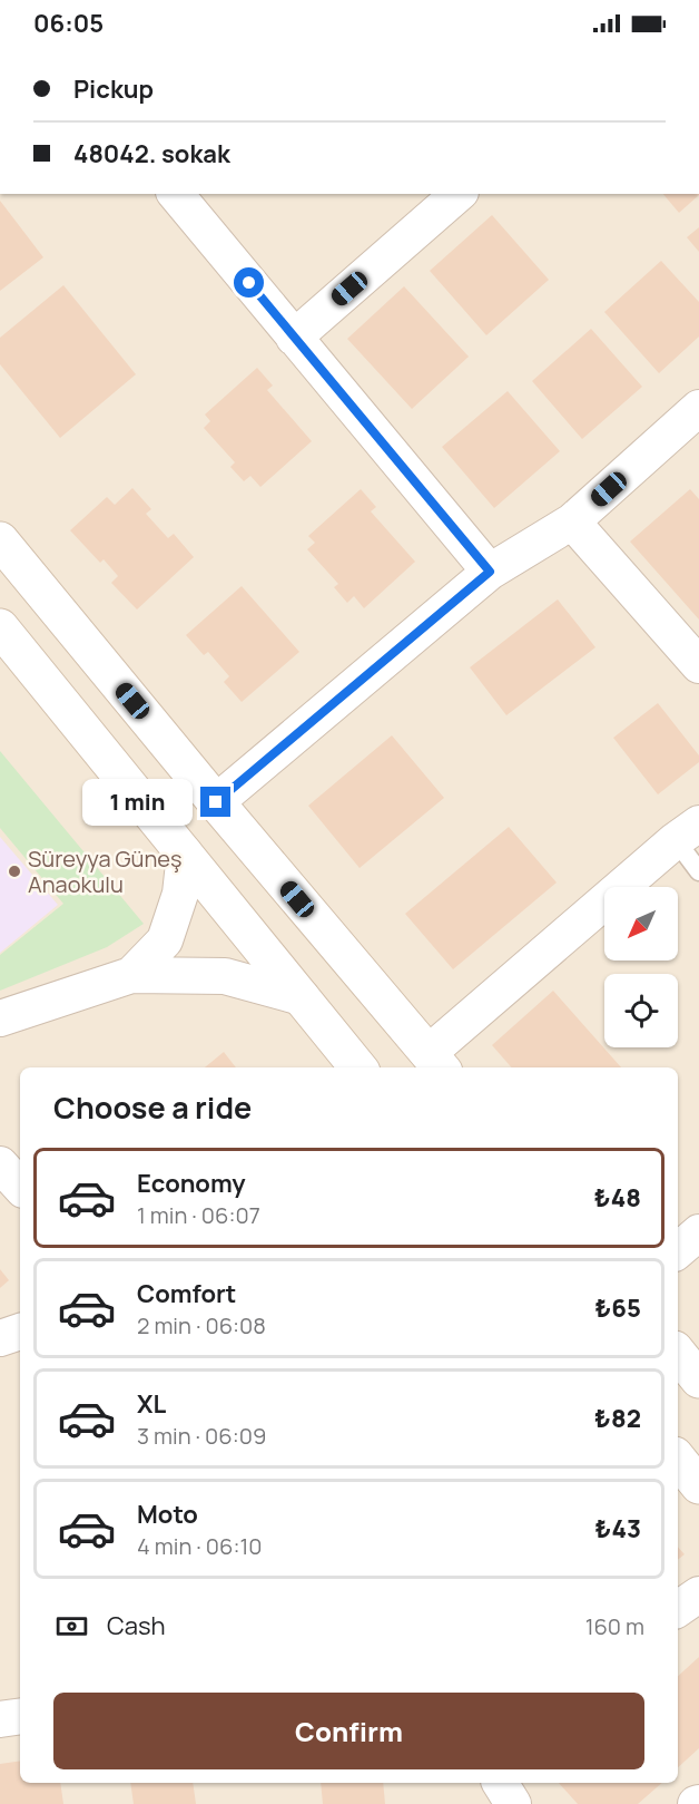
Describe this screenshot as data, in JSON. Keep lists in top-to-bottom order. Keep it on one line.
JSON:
{"places":["Süreyya Güneş Anaokulu"],"north":"bottom left","page":{"status":"06:05","banner":["Pickup","48042. sokak"],"bubble":"1 min","heading":"Choose a ride","list":[{"name":"Economy","note":"1 min · 06:07","value":"₺48"},{"name":"Comfort","note":"2 min · 06:08","value":"₺65"},{"name":"XL","note":"3 min · 06:09","value":"₺82"},{"name":"Moto","note":"4 min · 06:10","value":"₺43"}],"pay":["Cash","160 m"],"buttons":"Confirm"}}
